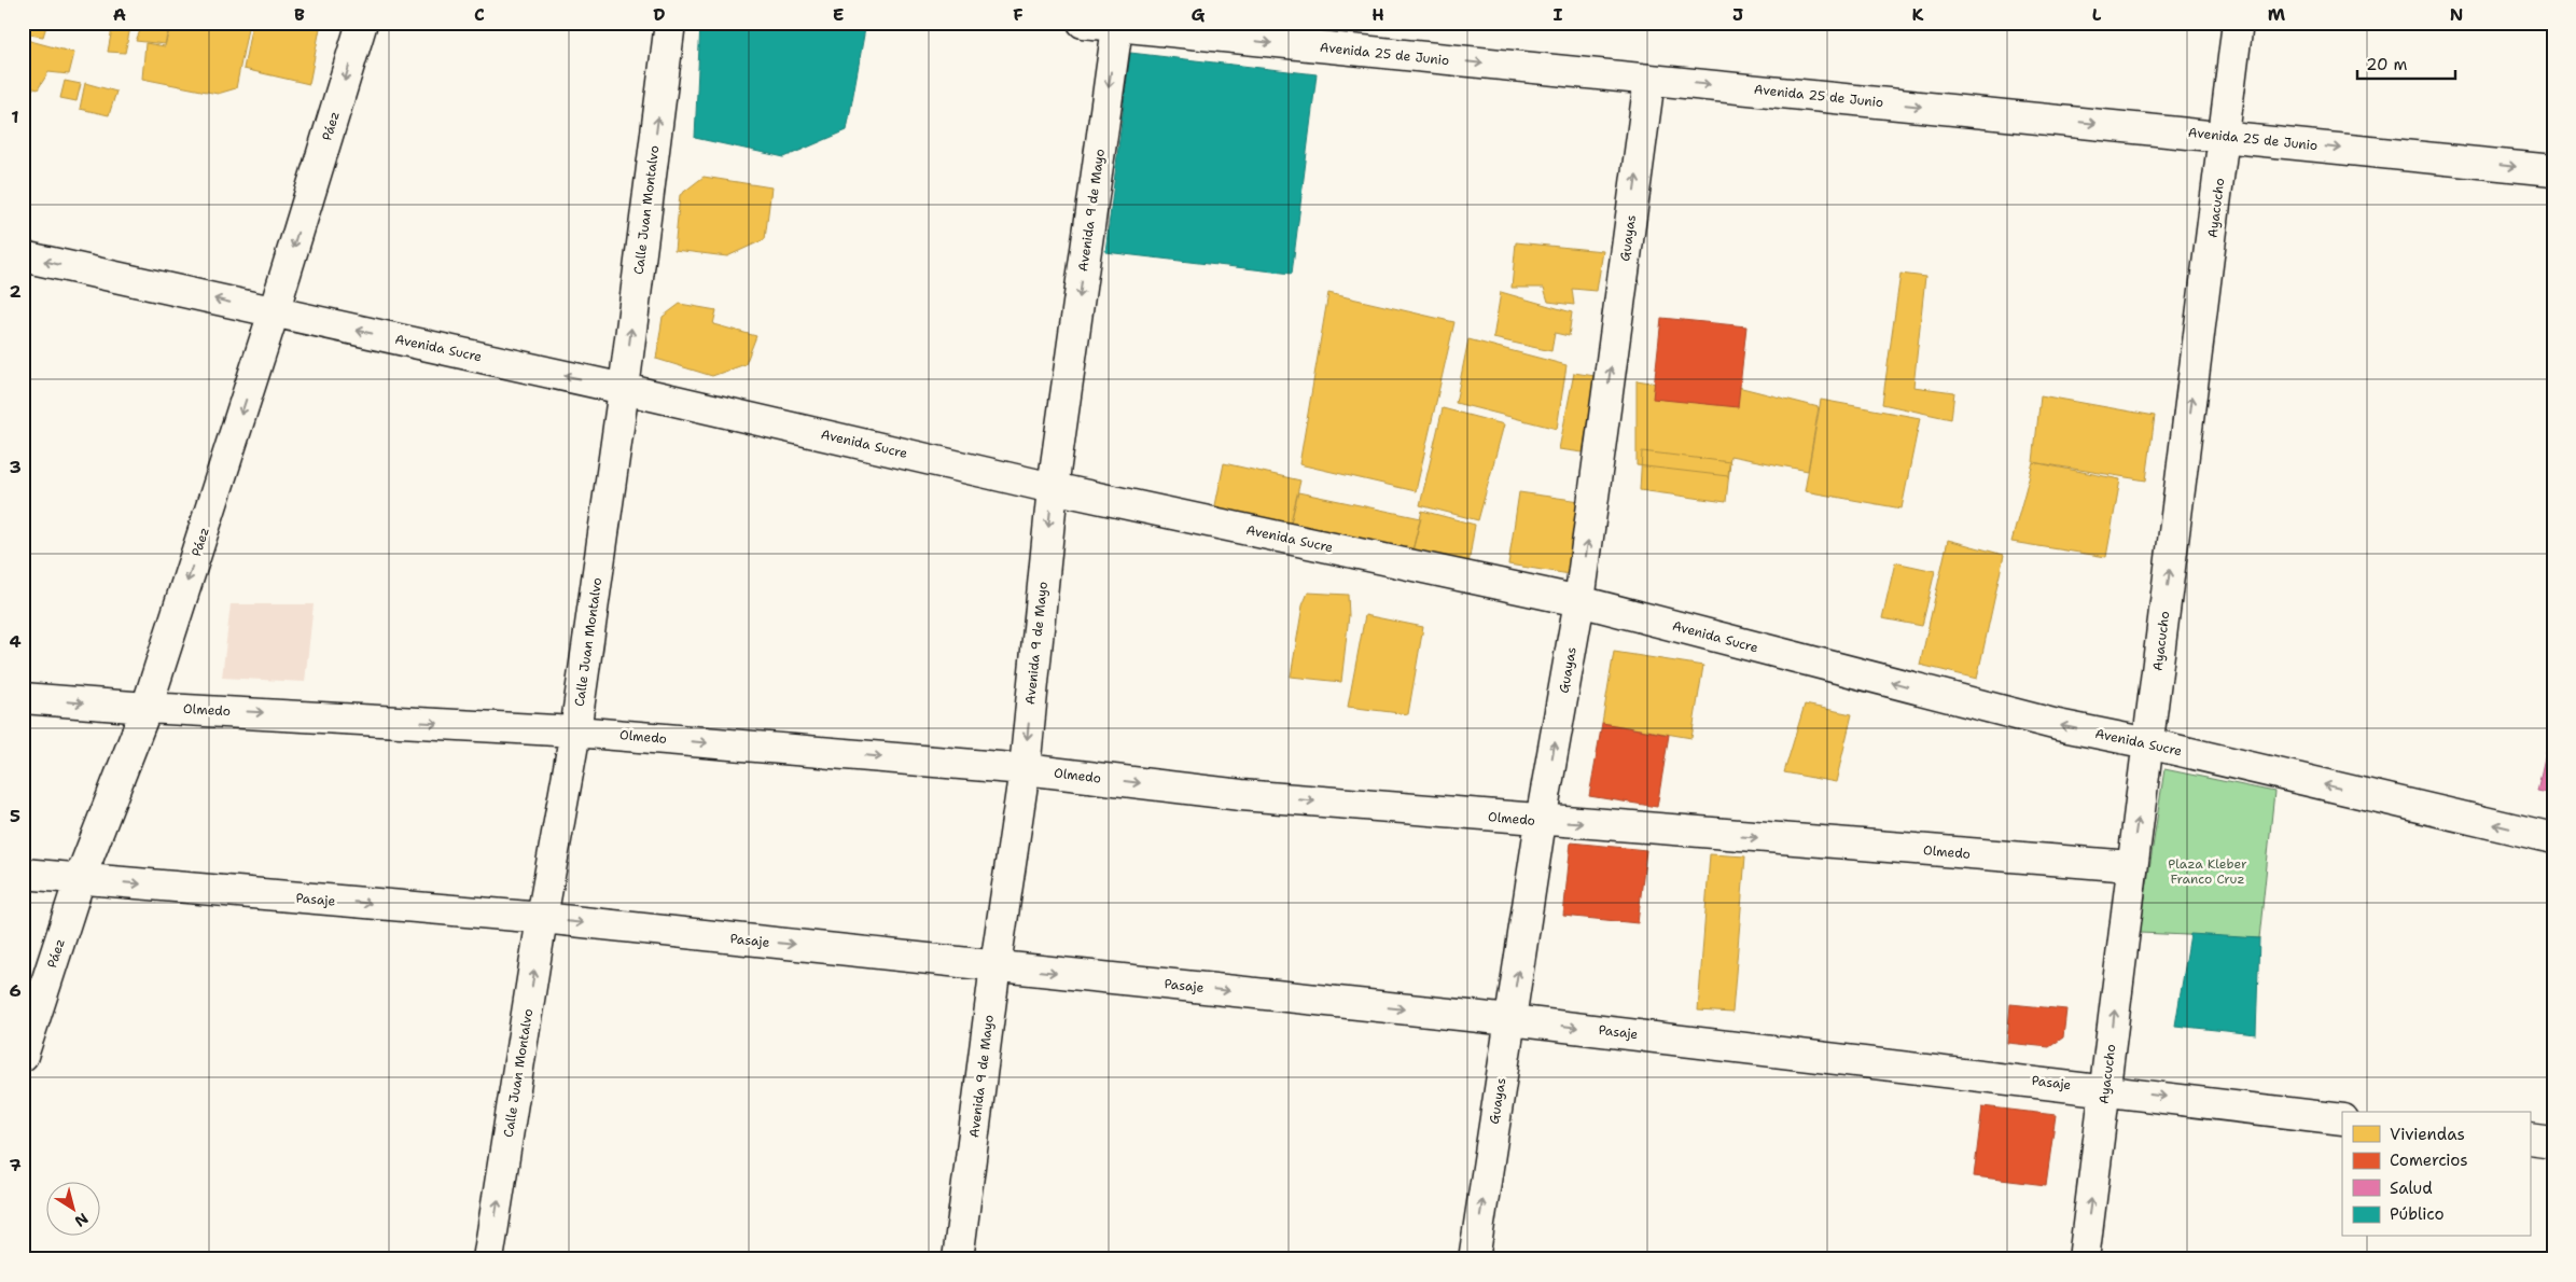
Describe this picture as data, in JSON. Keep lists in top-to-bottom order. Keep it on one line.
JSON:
{"streets":{"street":["Avenida 25 de Junio","Páez","Ayacucho","Calle Juan Montalvo","Avenida 9 de Mayo","Guayas","Avenida Sucre","Olmedo","Pasaje"]},"crossings":[["Avenida 25 de Junio","Ayacucho"],["Avenida 25 de Junio","Avenida 9 de Mayo"],["Avenida 25 de Junio","Guayas"],["Páez","Avenida Sucre"],["Páez","Olmedo"],["Páez","Pasaje"],["Ayacucho","Avenida Sucre"],["Ayacucho","Olmedo"],["Ayacucho","Pasaje"],["Calle Juan Montalvo","Avenida Sucre"],["Calle Juan Montalvo","Olmedo"],["Calle Juan Montalvo","Pasaje"],["Avenida 9 de Mayo","Avenida Sucre"],["Avenida 9 de Mayo","Olmedo"],["Avenida 9 de Mayo","Pasaje"],["Guayas","Avenida Sucre"],["Guayas","Olmedo"],["Guayas","Pasaje"]],"one_way":["Avenida 25 de Junio","Páez","Ayacucho","Calle Juan Montalvo","Avenida 9 de Mayo","Guayas","Avenida Sucre","Olmedo","Pasaje"],"parks":["Plaza Kleber Franco Cruz"],"legend":["Viviendas","Comercios","Salud","Público"],"scale_bar":"20 m","north":"bottom right","grid":{"columns":["A","B","C","D","E","F","G","H","I","J","K","L","M","N"],"rows":["1","2","3","4","5","6","7"]}}
